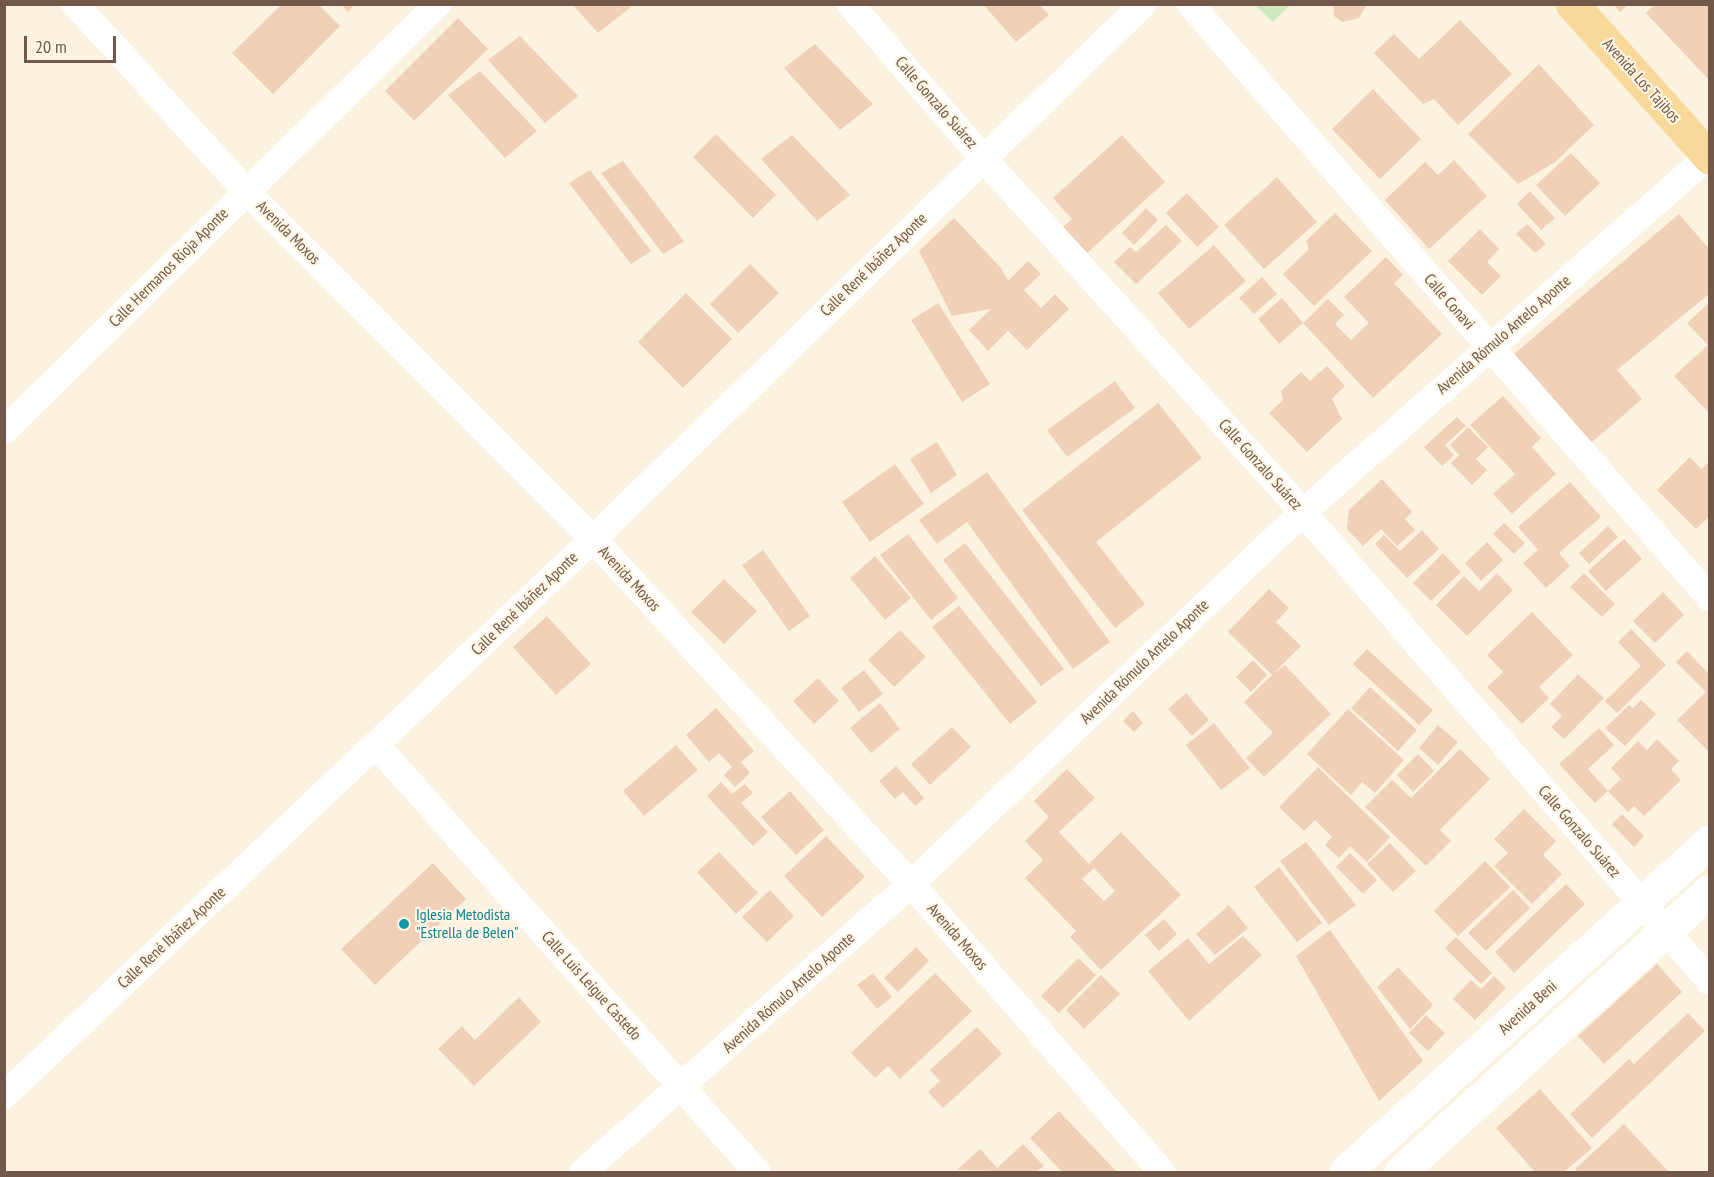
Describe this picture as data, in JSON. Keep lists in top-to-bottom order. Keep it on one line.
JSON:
{"streets":{"main road":["Avenida Los Tajibos","Avenida Beni"],"street":["Calle Gonzalo Suárez","Avenida Moxos","Calle René Ibáñez Aponte","Calle Hermanos Rioja Aponte","Calle Conavi","Avenida Rómulo Antelo Aponte","Calle Luis Leigue Castedo"]},"crossings":[["Avenida Los Tajibos","Avenida Rómulo Antelo Aponte"],["Calle Gonzalo Suárez","Calle René Ibáñez Aponte"],["Calle Gonzalo Suárez","Avenida Rómulo Antelo Aponte"],["Calle Gonzalo Suárez","Avenida Beni"],["Avenida Moxos","Calle René Ibáñez Aponte"],["Avenida Moxos","Calle Hermanos Rioja Aponte"],["Avenida Moxos","Avenida Rómulo Antelo Aponte"],["Calle René Ibáñez Aponte","Calle Luis Leigue Castedo"],["Calle Conavi","Avenida Rómulo Antelo Aponte"],["Avenida Rómulo Antelo Aponte","Calle Luis Leigue Castedo"]],"places":["Iglesia Metodista \"Estrella de Belen\""],"scale_bar":"20 m"}
